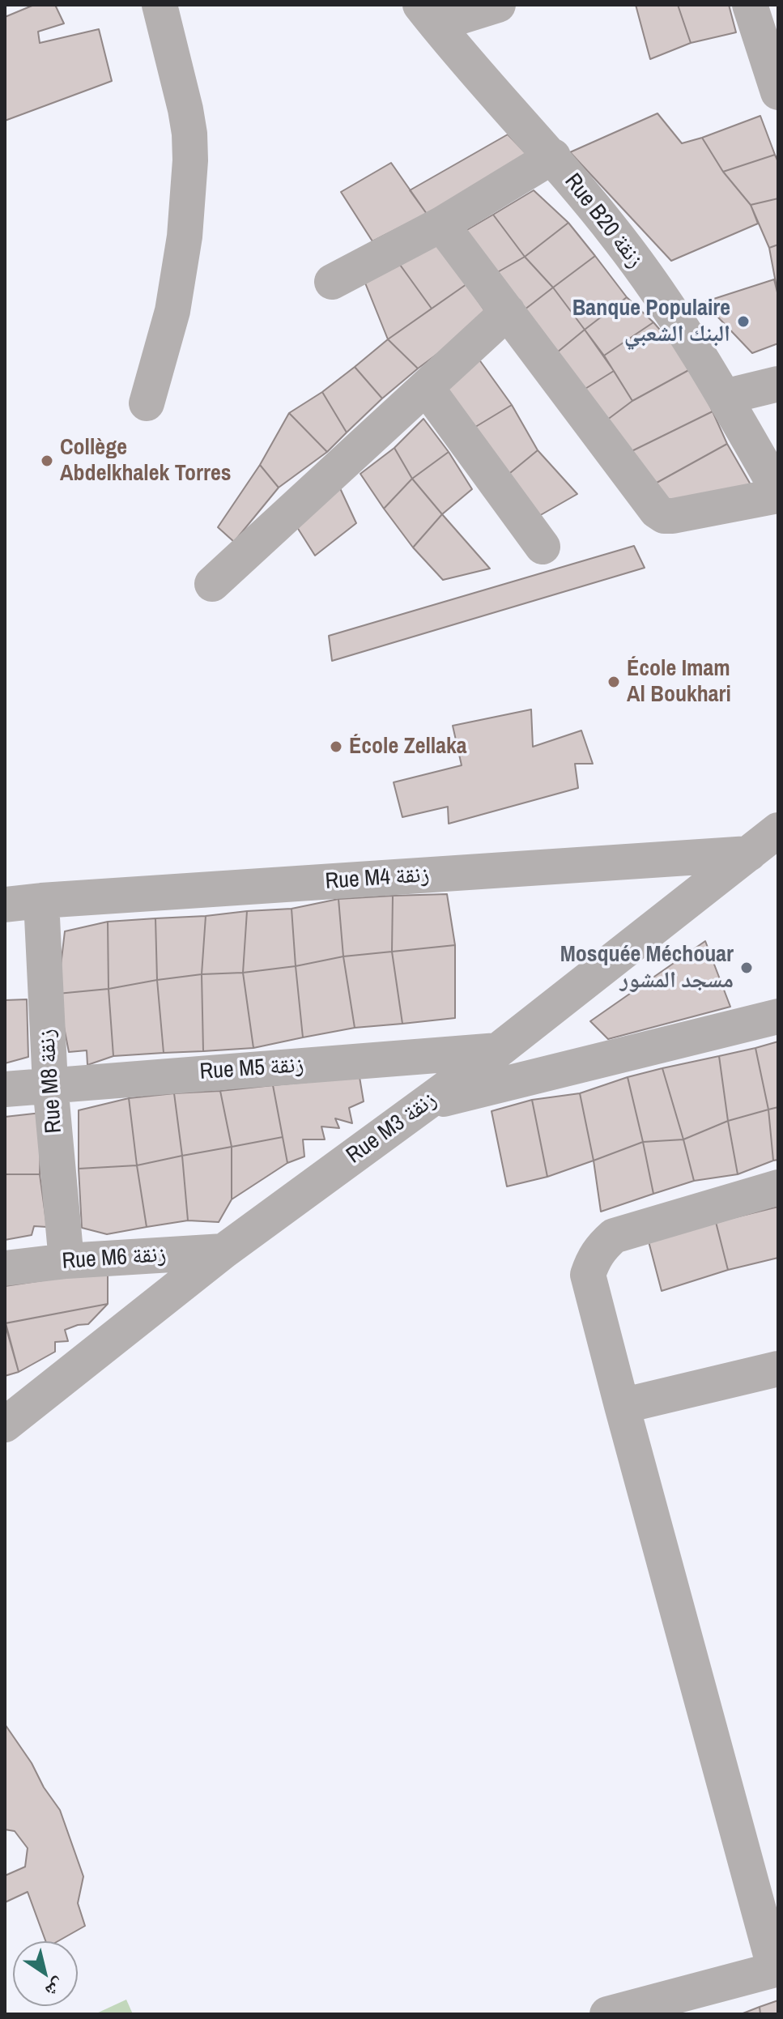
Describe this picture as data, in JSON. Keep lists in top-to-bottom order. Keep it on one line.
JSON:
{"streets":{"street":["Rue B20 زنقة","Rue M4 زنقة","Rue M5 زنقة","Rue M8 زنقة","Rue M3 زنقة","Rue M6 زنقة"]},"crossings":[["Rue M4 زنقة","Rue M8 زنقة"],["Rue M4 زنقة","Rue M3 زنقة"],["Rue M5 زنقة","Rue M8 زنقة"],["Rue M5 زنقة","Rue M3 زنقة"],["Rue M8 زنقة","Rue M6 زنقة"],["Rue M3 زنقة","Rue M6 زنقة"]],"places":["Banque Populaire البنك الشعبي","Collège Abdelkhalek Torres","École Imam Al Boukhari","École Zellaka","Mosquée Méchouar مسجد المشور"],"north":"bottom right"}
